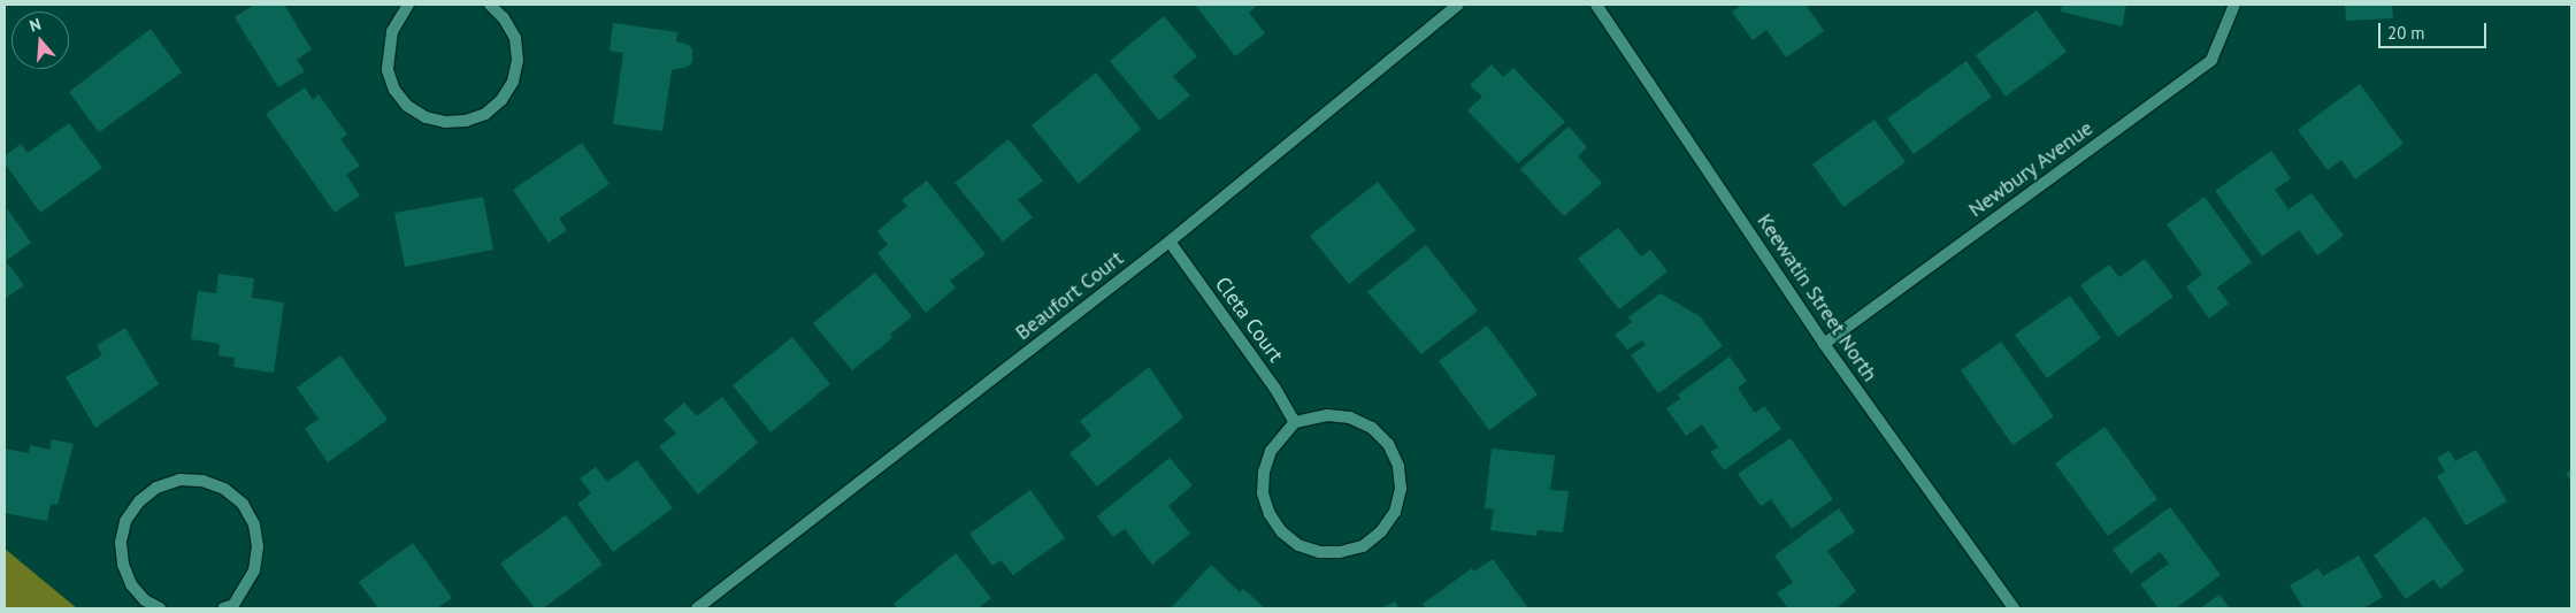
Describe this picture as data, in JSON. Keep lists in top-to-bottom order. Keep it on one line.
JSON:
{"streets":{"street":["Newbury Avenue","Beaufort Court","Keewatin Street North","Cleta Court"]},"crossings":[["Newbury Avenue","Keewatin Street North"],["Beaufort Court","Cleta Court"]],"scale_bar":"20 m","north":"top"}
